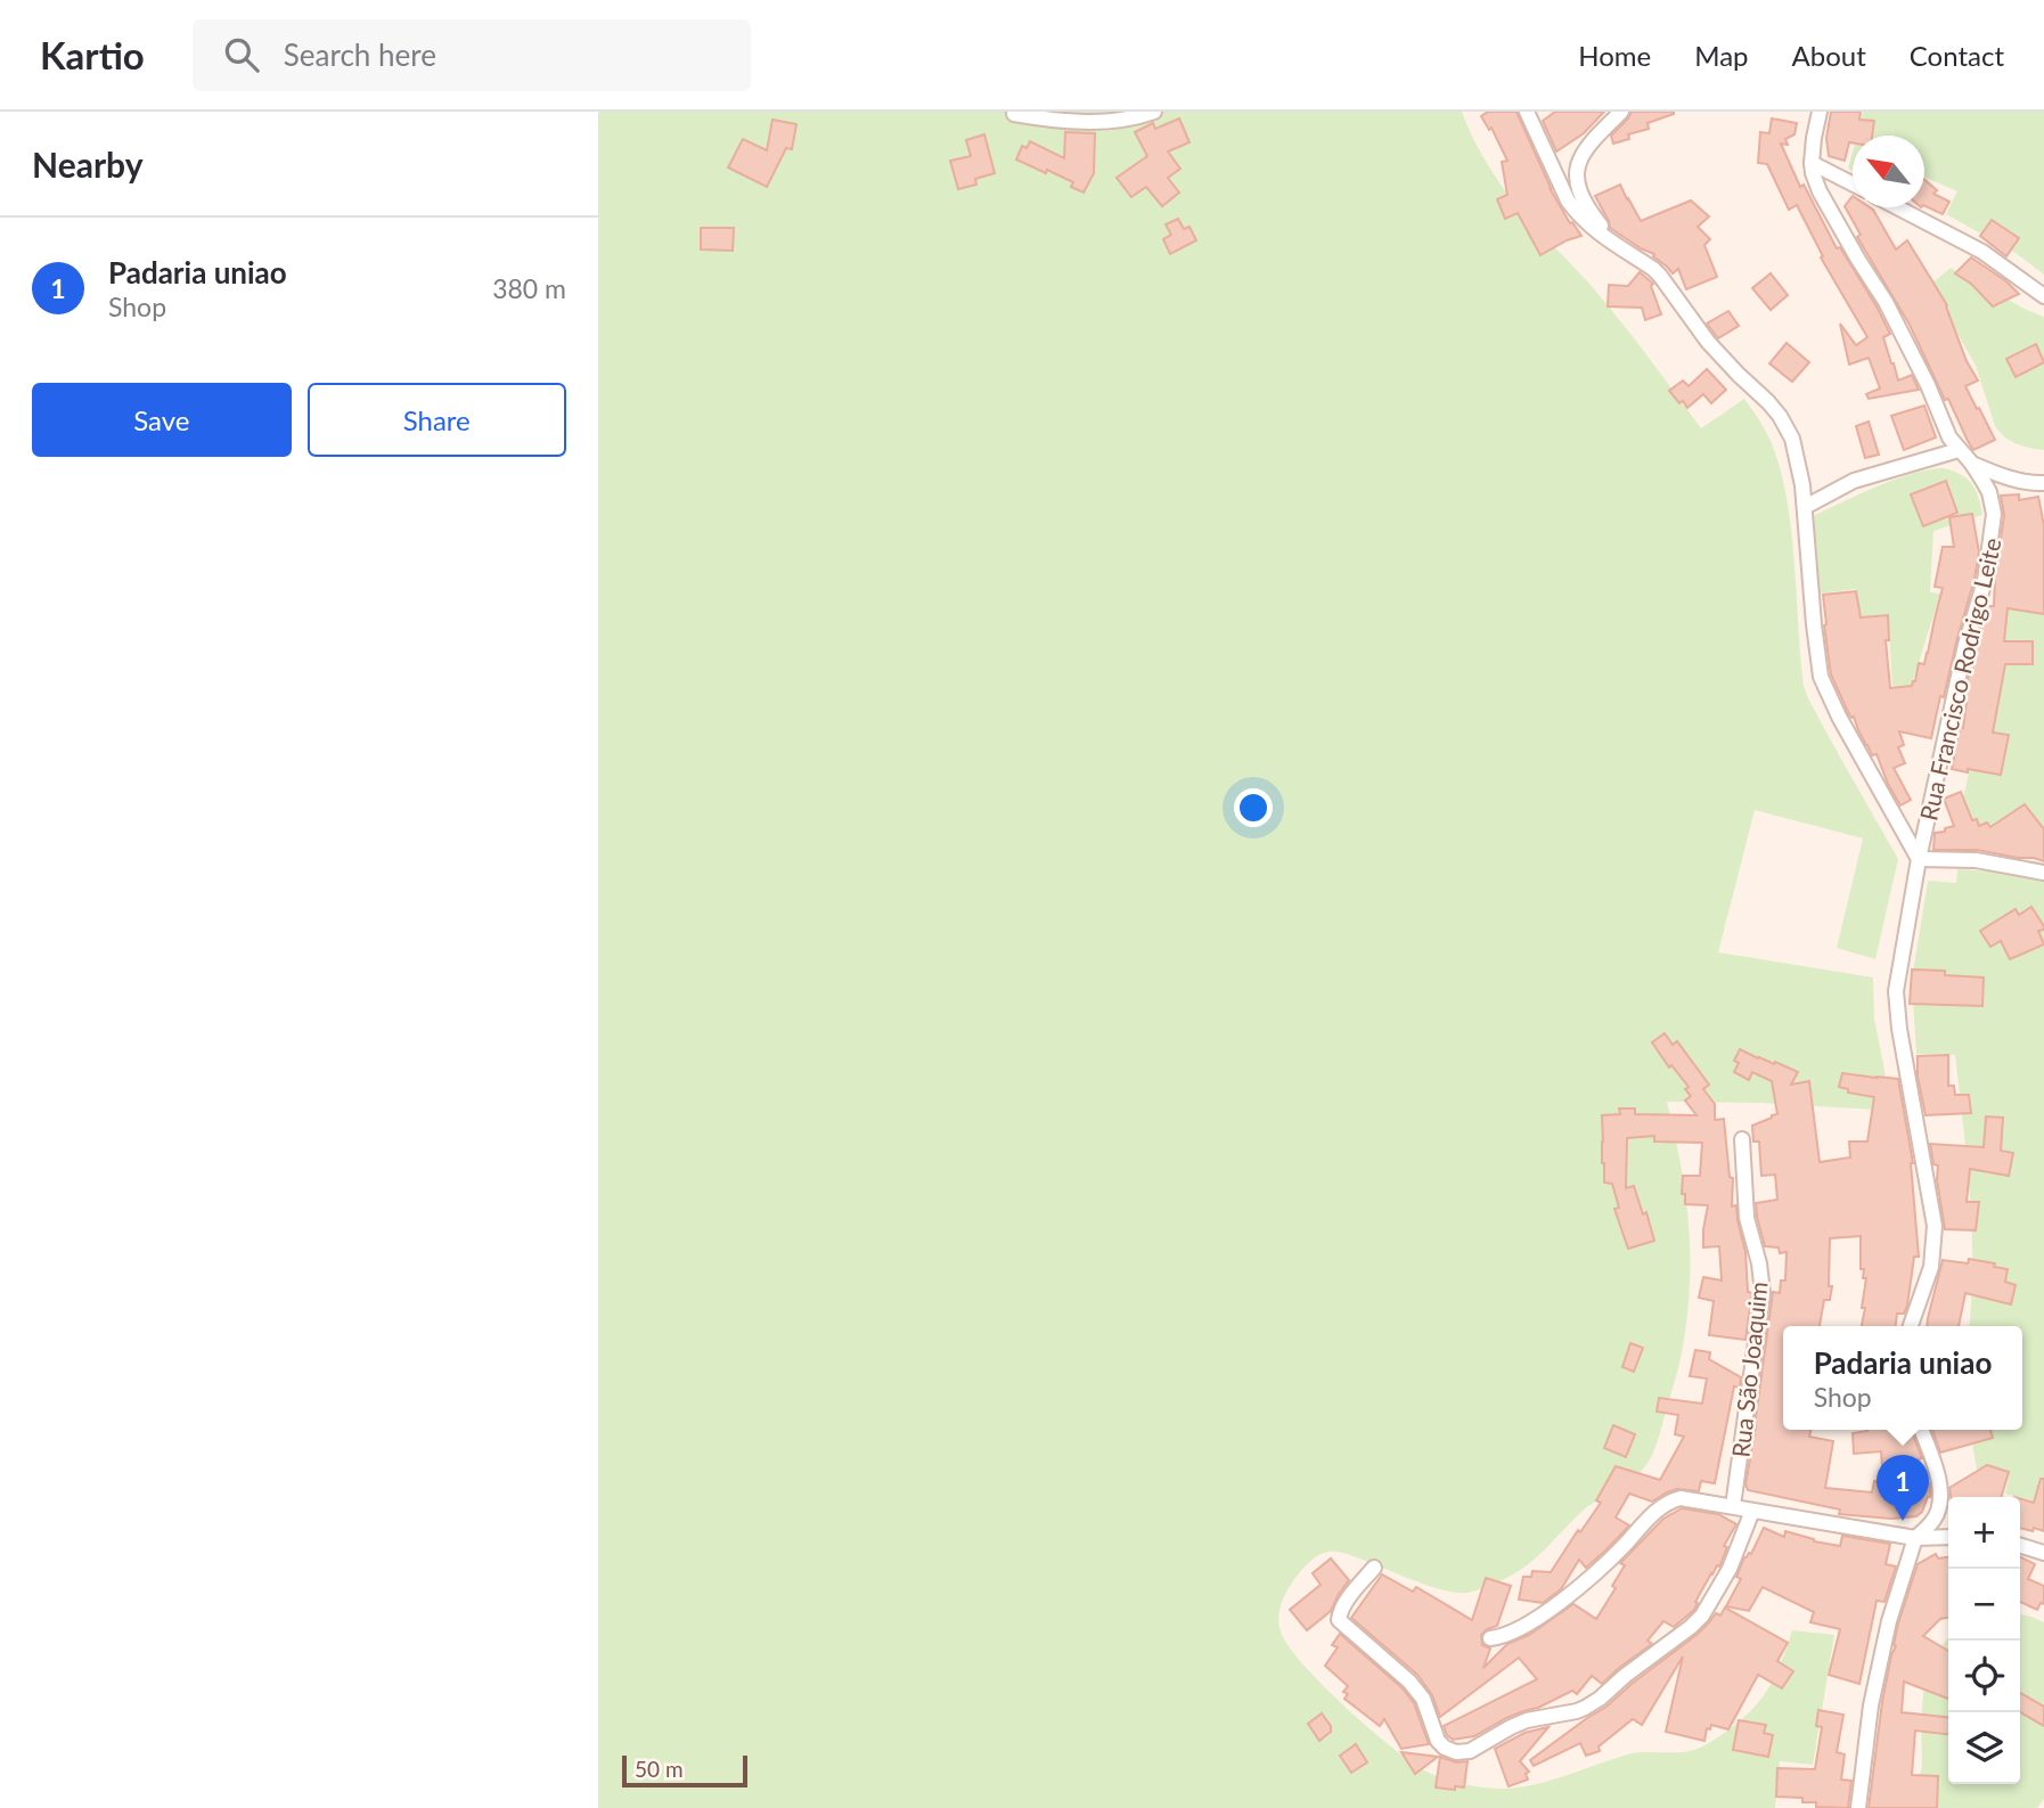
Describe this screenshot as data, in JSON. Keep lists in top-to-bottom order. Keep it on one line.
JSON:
{"streets":{"street":["Rua Francisco Rodrigo Leite","Rua São Joaquim"]},"scale_bar":"50 m","north":"top left","page":{"header":"Kartio","search":"Search here","nav":["Home","Map","About","Contact"],"heading":"Nearby","list":[{"mark":"1","name":"Padaria uniao","note":"Shop","value":"380 m"}],"buttons":["Save","Share"],"popup":["Padaria uniao","Shop"],"pins":"1","map_buttons":["+","−"],"scale":"50 m"}}
